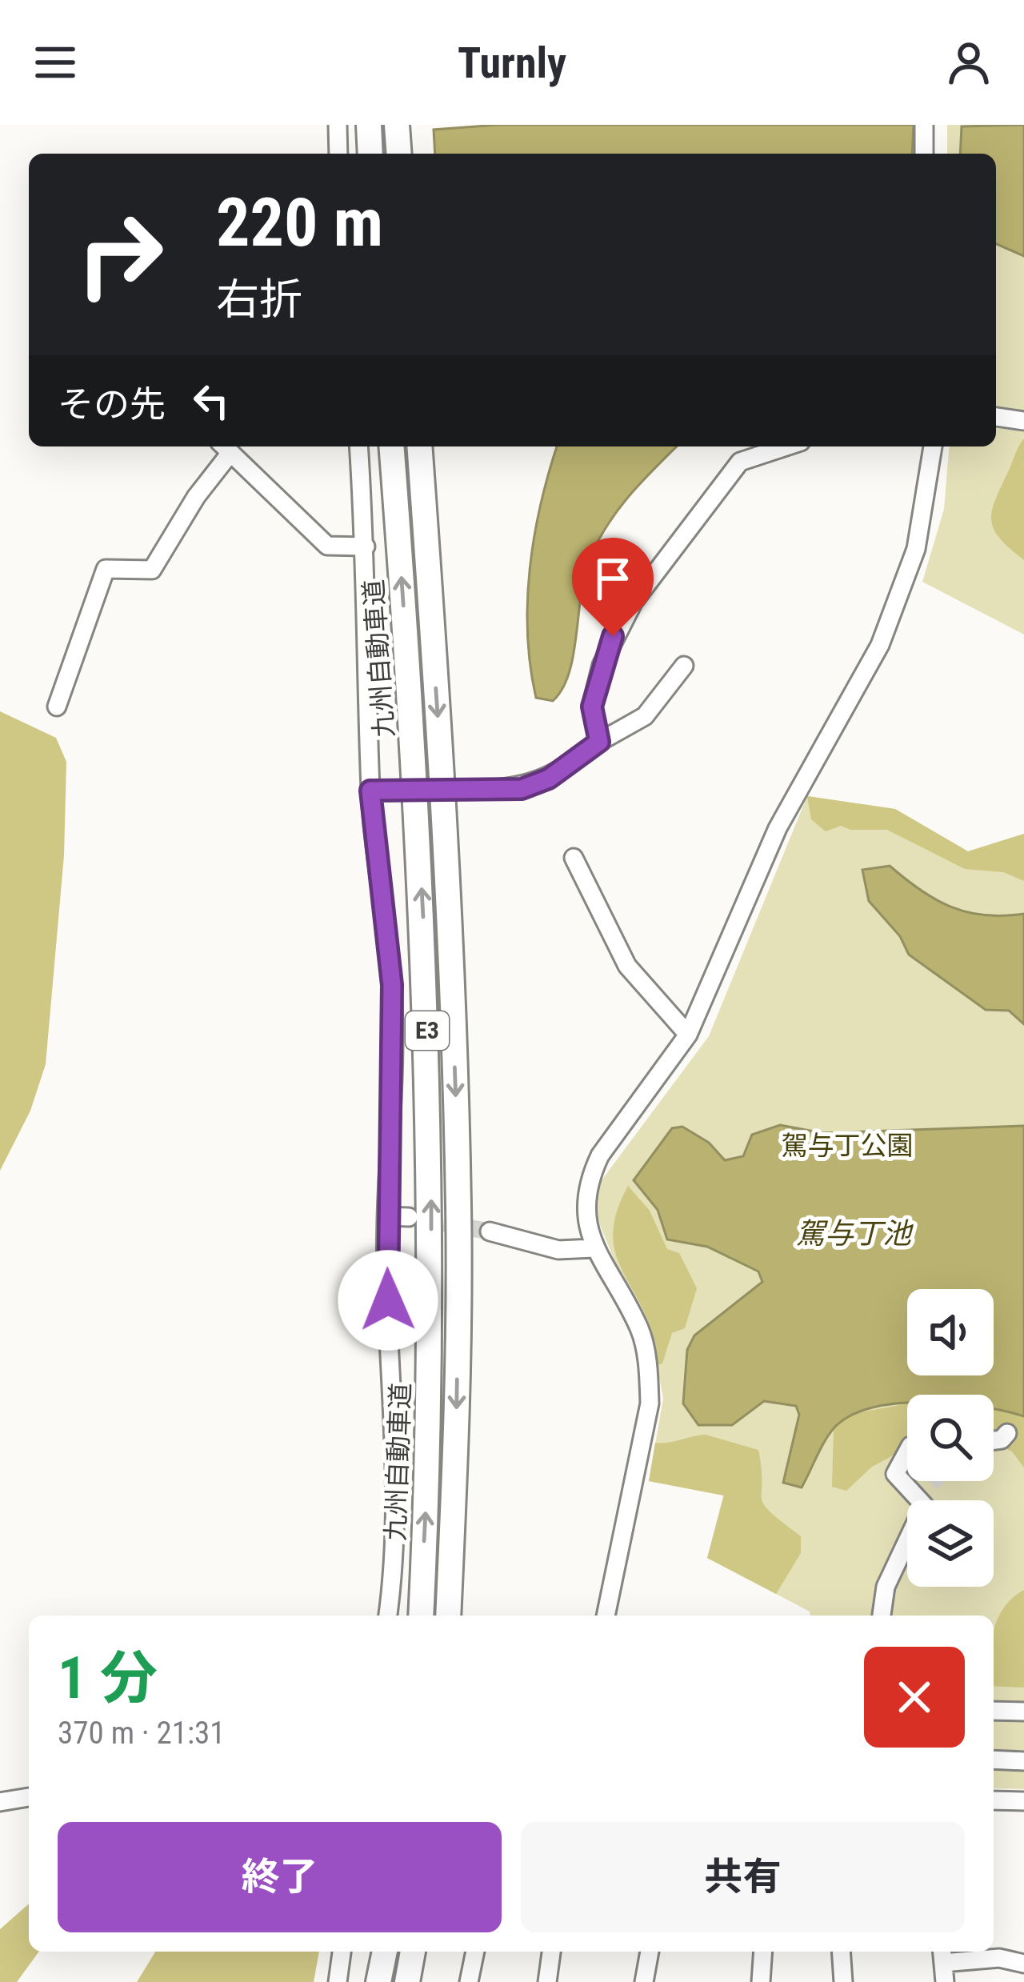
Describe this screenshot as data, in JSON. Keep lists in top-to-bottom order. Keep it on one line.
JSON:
{"streets":{"highway":["九州自動車道","E3"]},"water":["駕与丁池"],"parks":["駕与丁公園"],"page":{"header":"Turnly","turn":["220 m","右折"],"then":"その先","heading":["1 分","370 m · 21:31"],"buttons":["終了","共有"]}}
